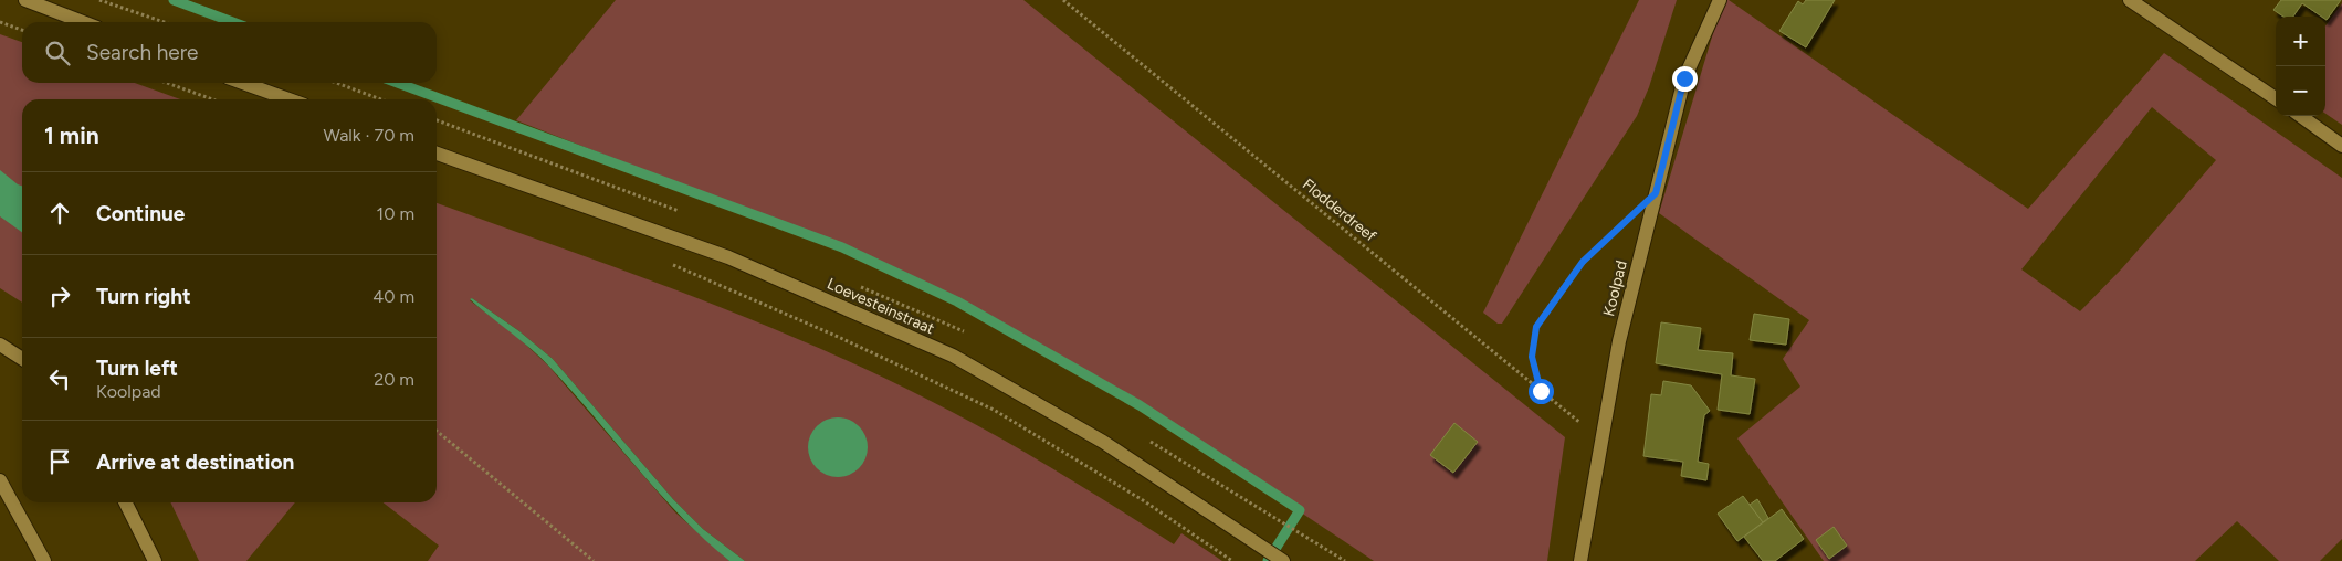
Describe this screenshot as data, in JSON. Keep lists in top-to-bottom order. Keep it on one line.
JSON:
{"streets":{"street":["Koolpad","Loevesteinstraat"],"path":["Flodderdreef"]},"crossings":[["Flodderdreef","Koolpad"]],"page":{"map_buttons":["+","−"],"search":"Search here","heading":["1 min","Walk · 70 m"],"list":[["Continue","10 m"],["Turn right","40 m"],["Turn left","Koolpad","20 m"],"Arrive at destination"]}}
